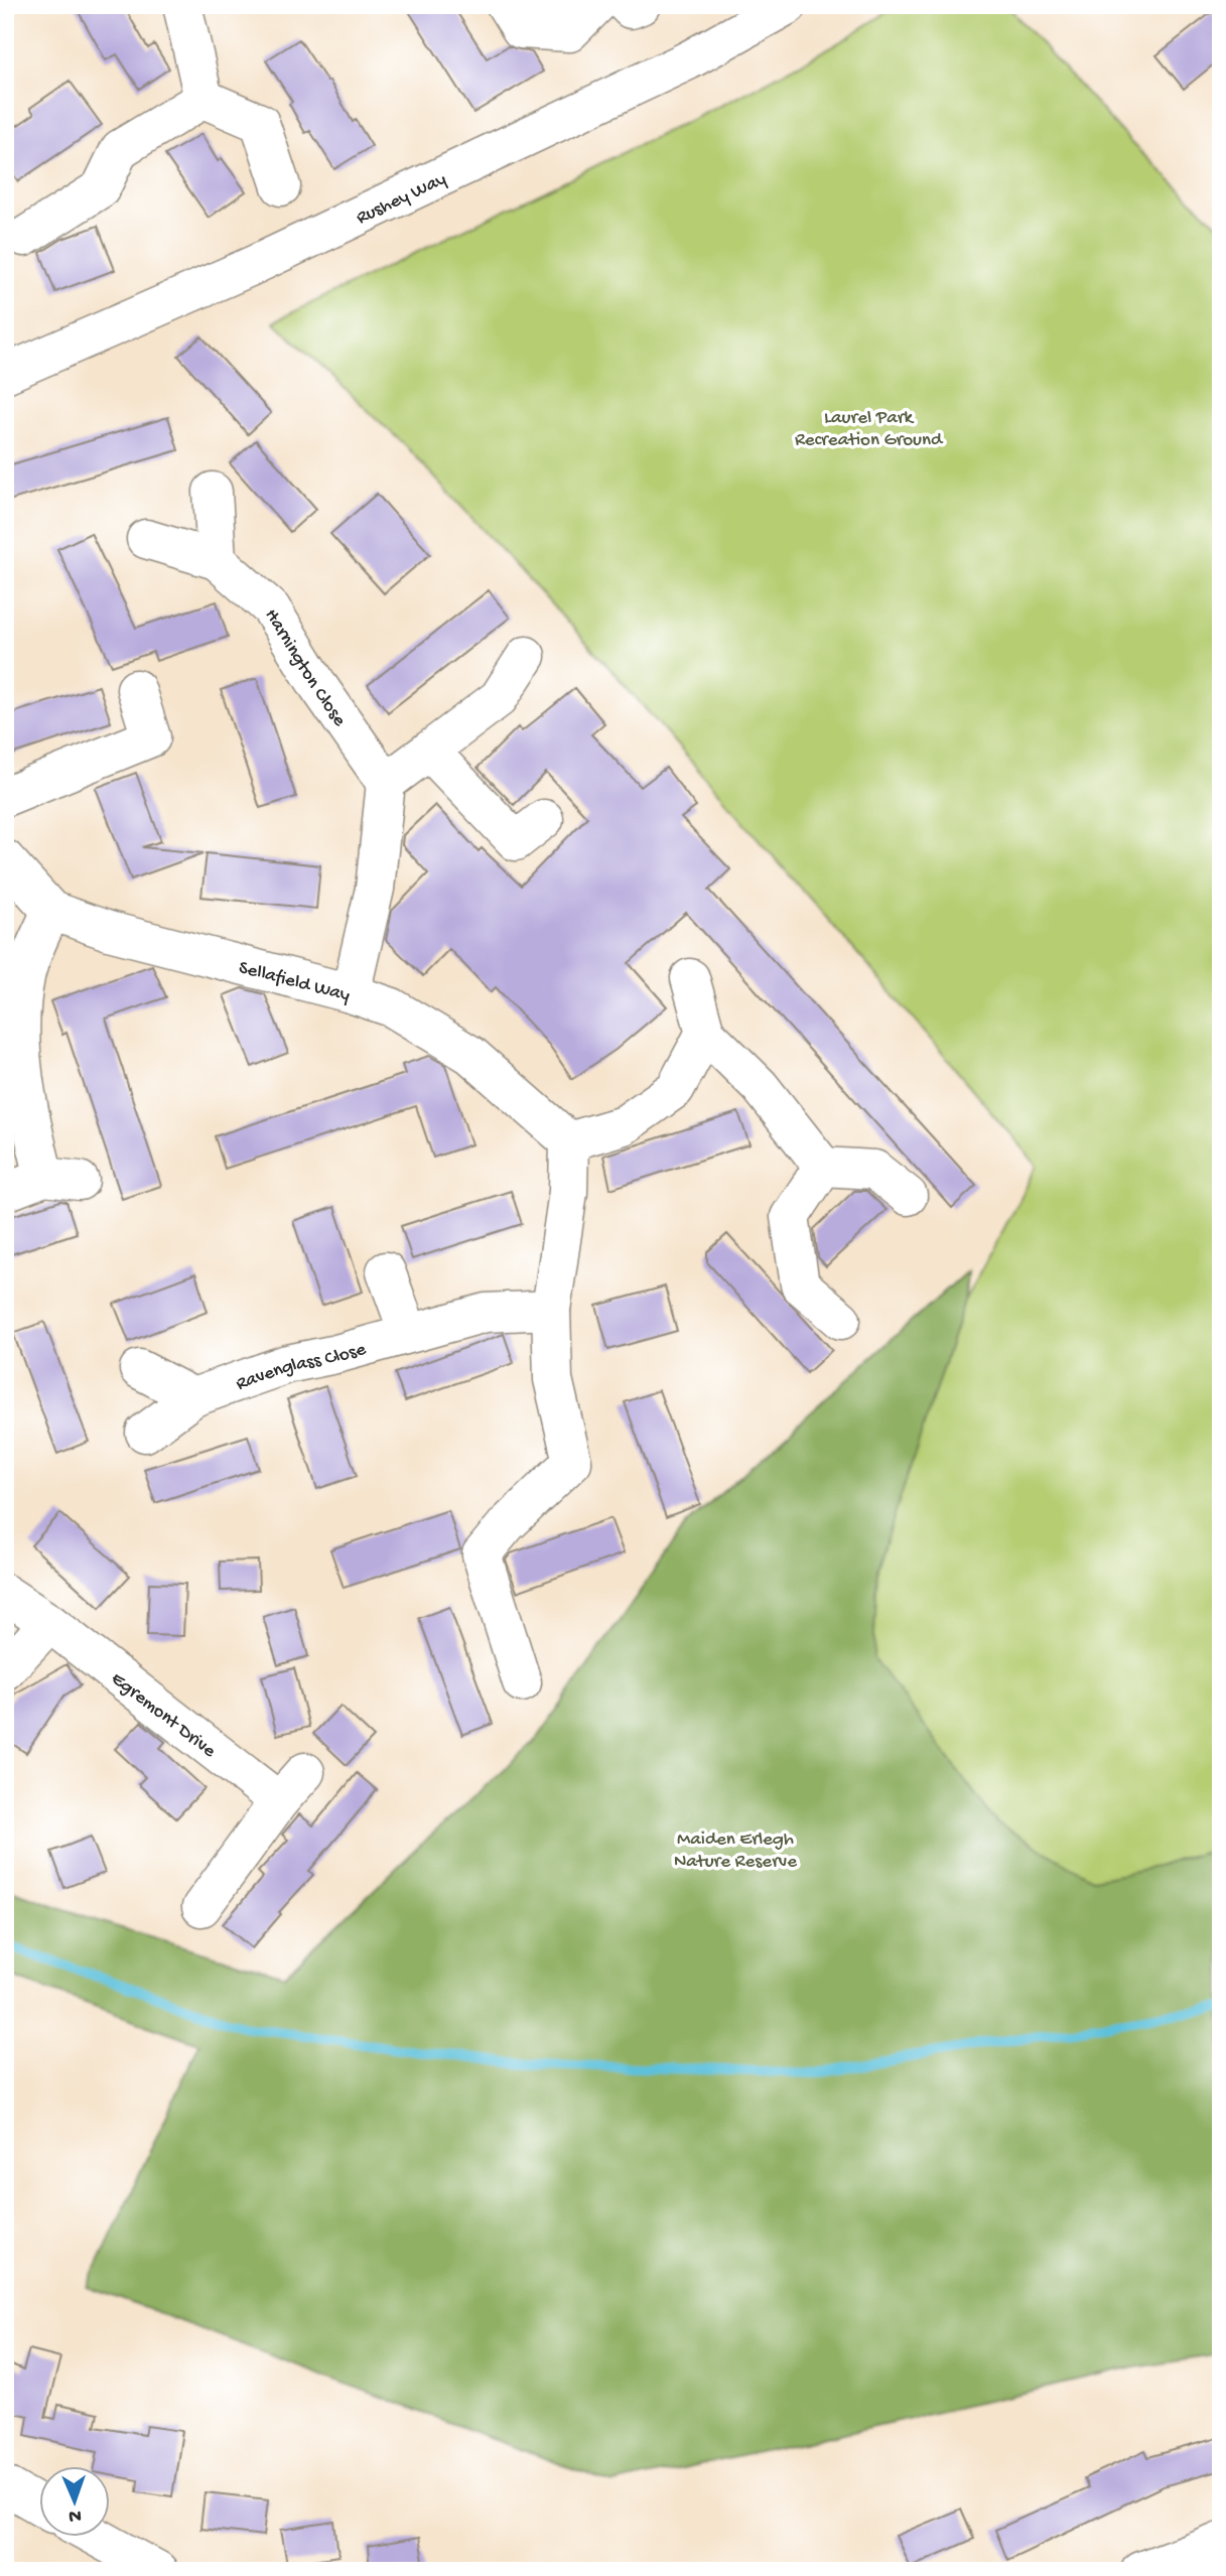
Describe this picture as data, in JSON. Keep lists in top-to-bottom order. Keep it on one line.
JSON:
{"streets":{"street":["Rushey Way","Harnington Close","Sellafield Way","Ravenglass Close","Egremont Drive"]},"parks":["Laurel Park Recreation Ground","Maiden Erlegh Nature Reserve"],"north":"bottom"}
